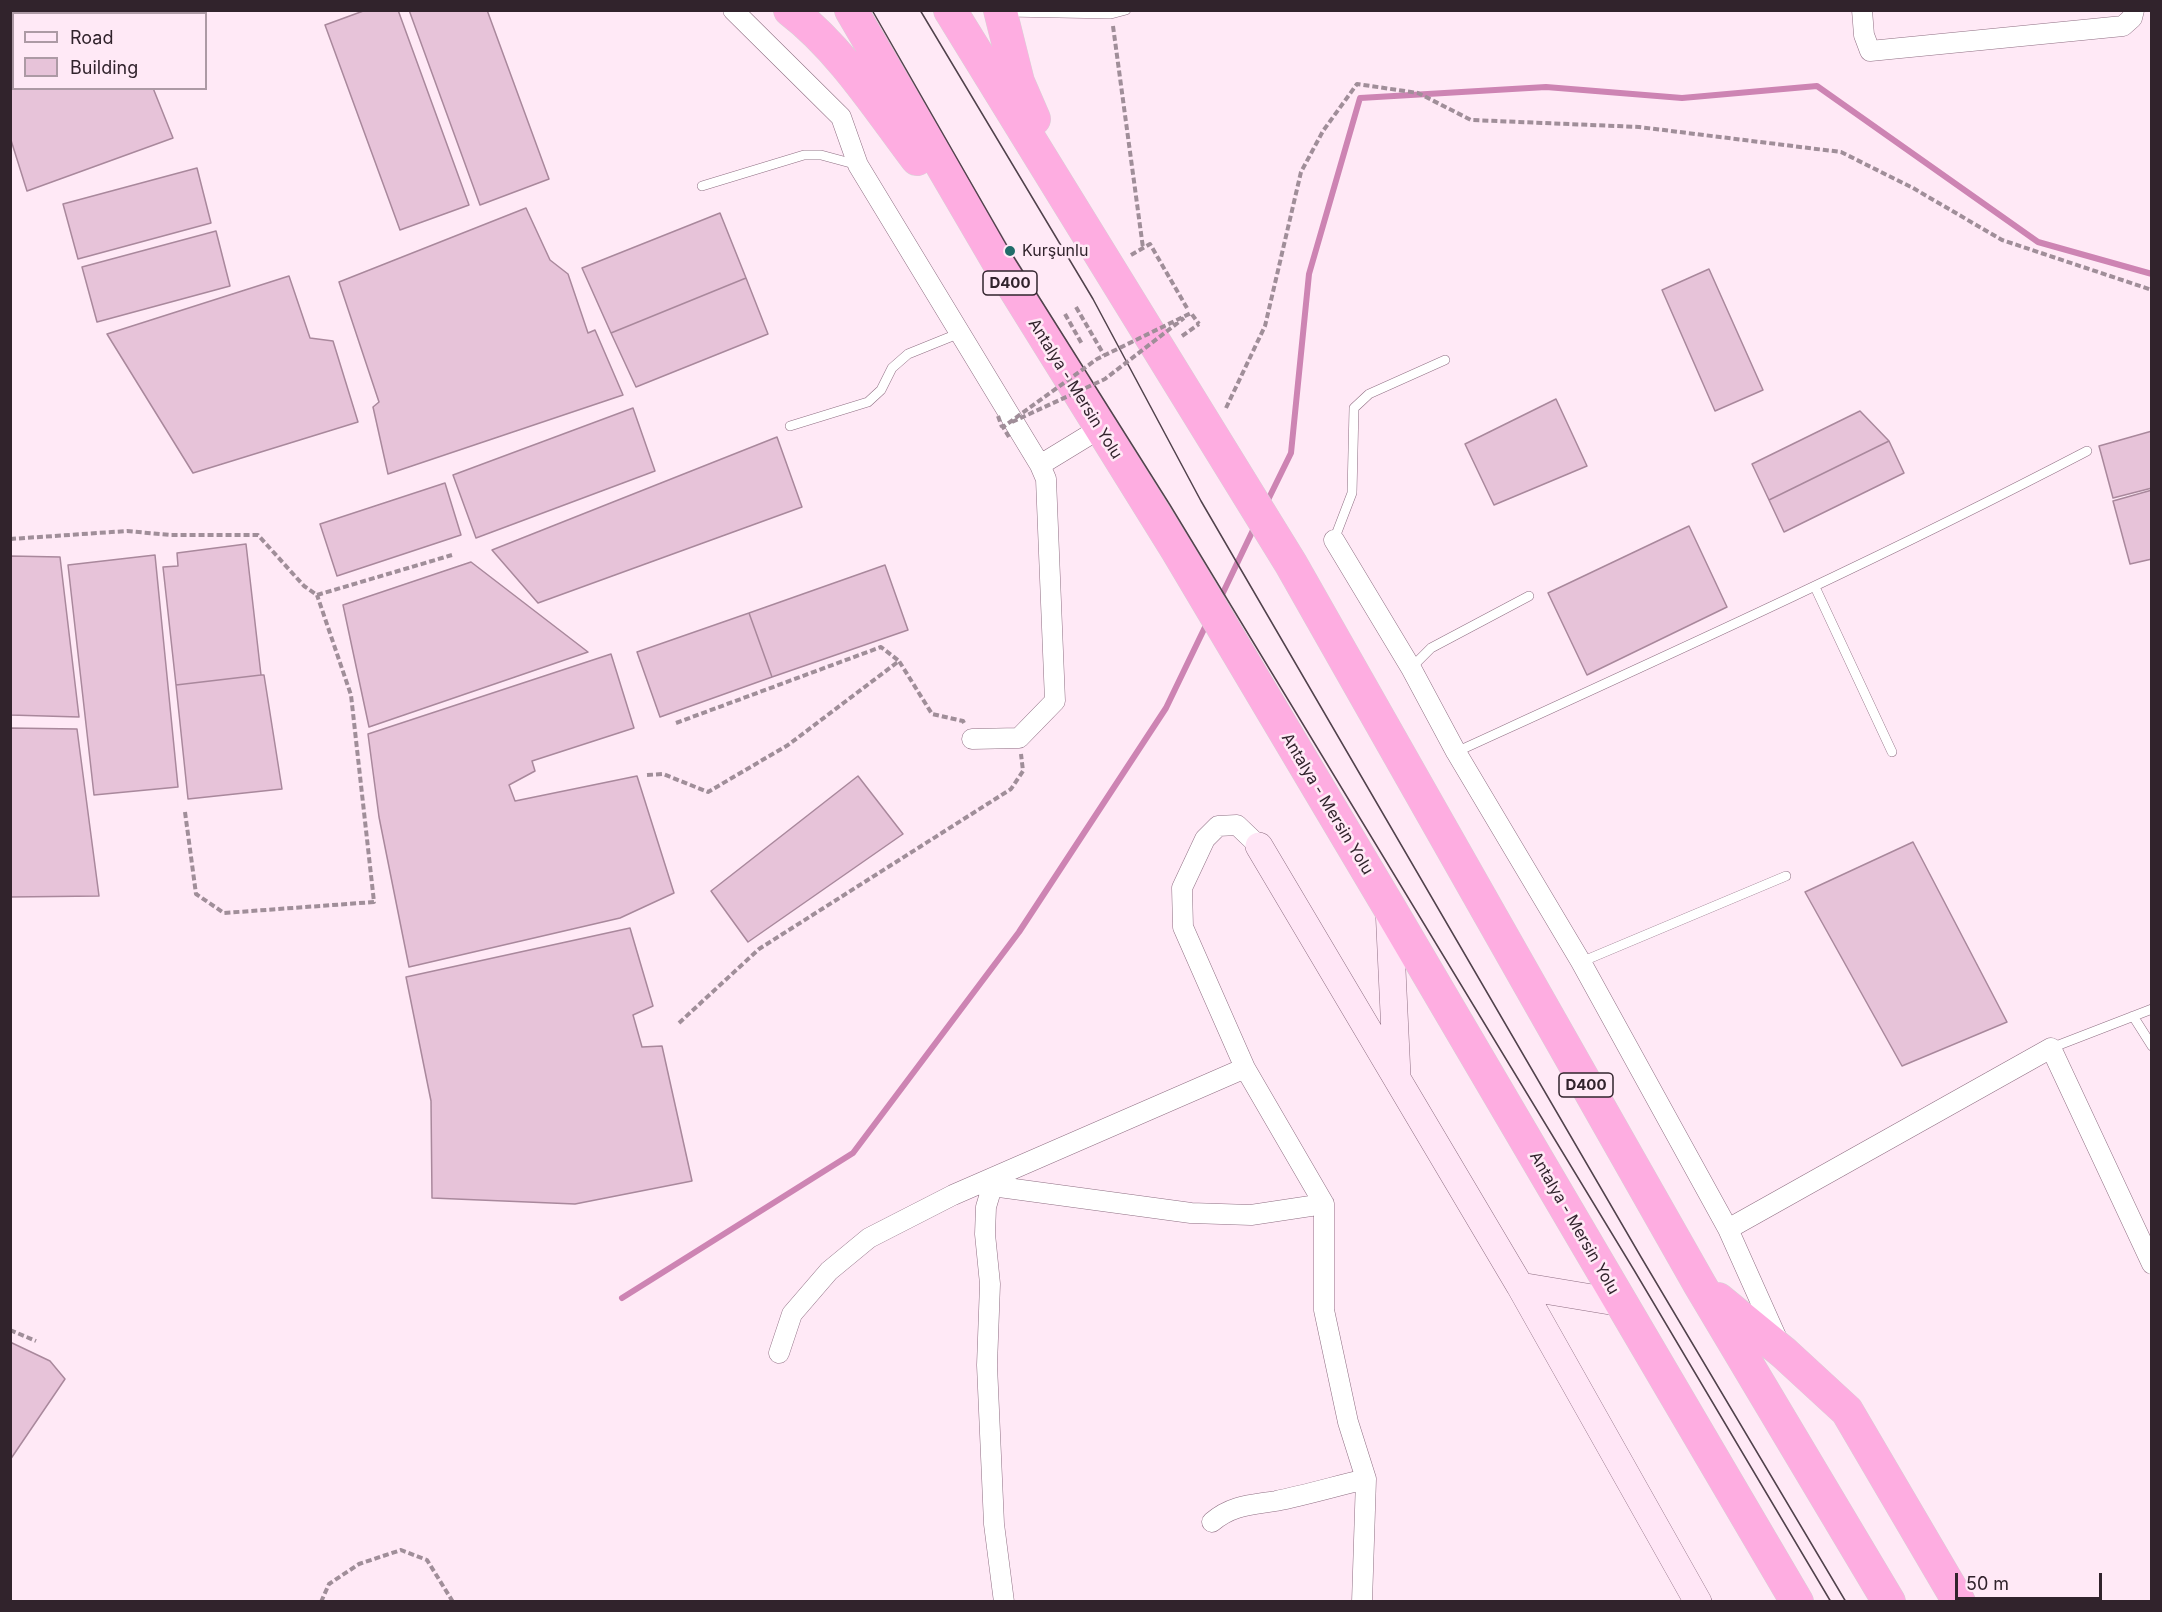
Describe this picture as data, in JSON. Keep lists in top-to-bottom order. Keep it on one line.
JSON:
{"streets":{"highway":["D400","Antalya - Mersin Yolu"]},"places":["Kurşunlu"],"legend":["Road","Building"],"scale_bar":"50 m"}
